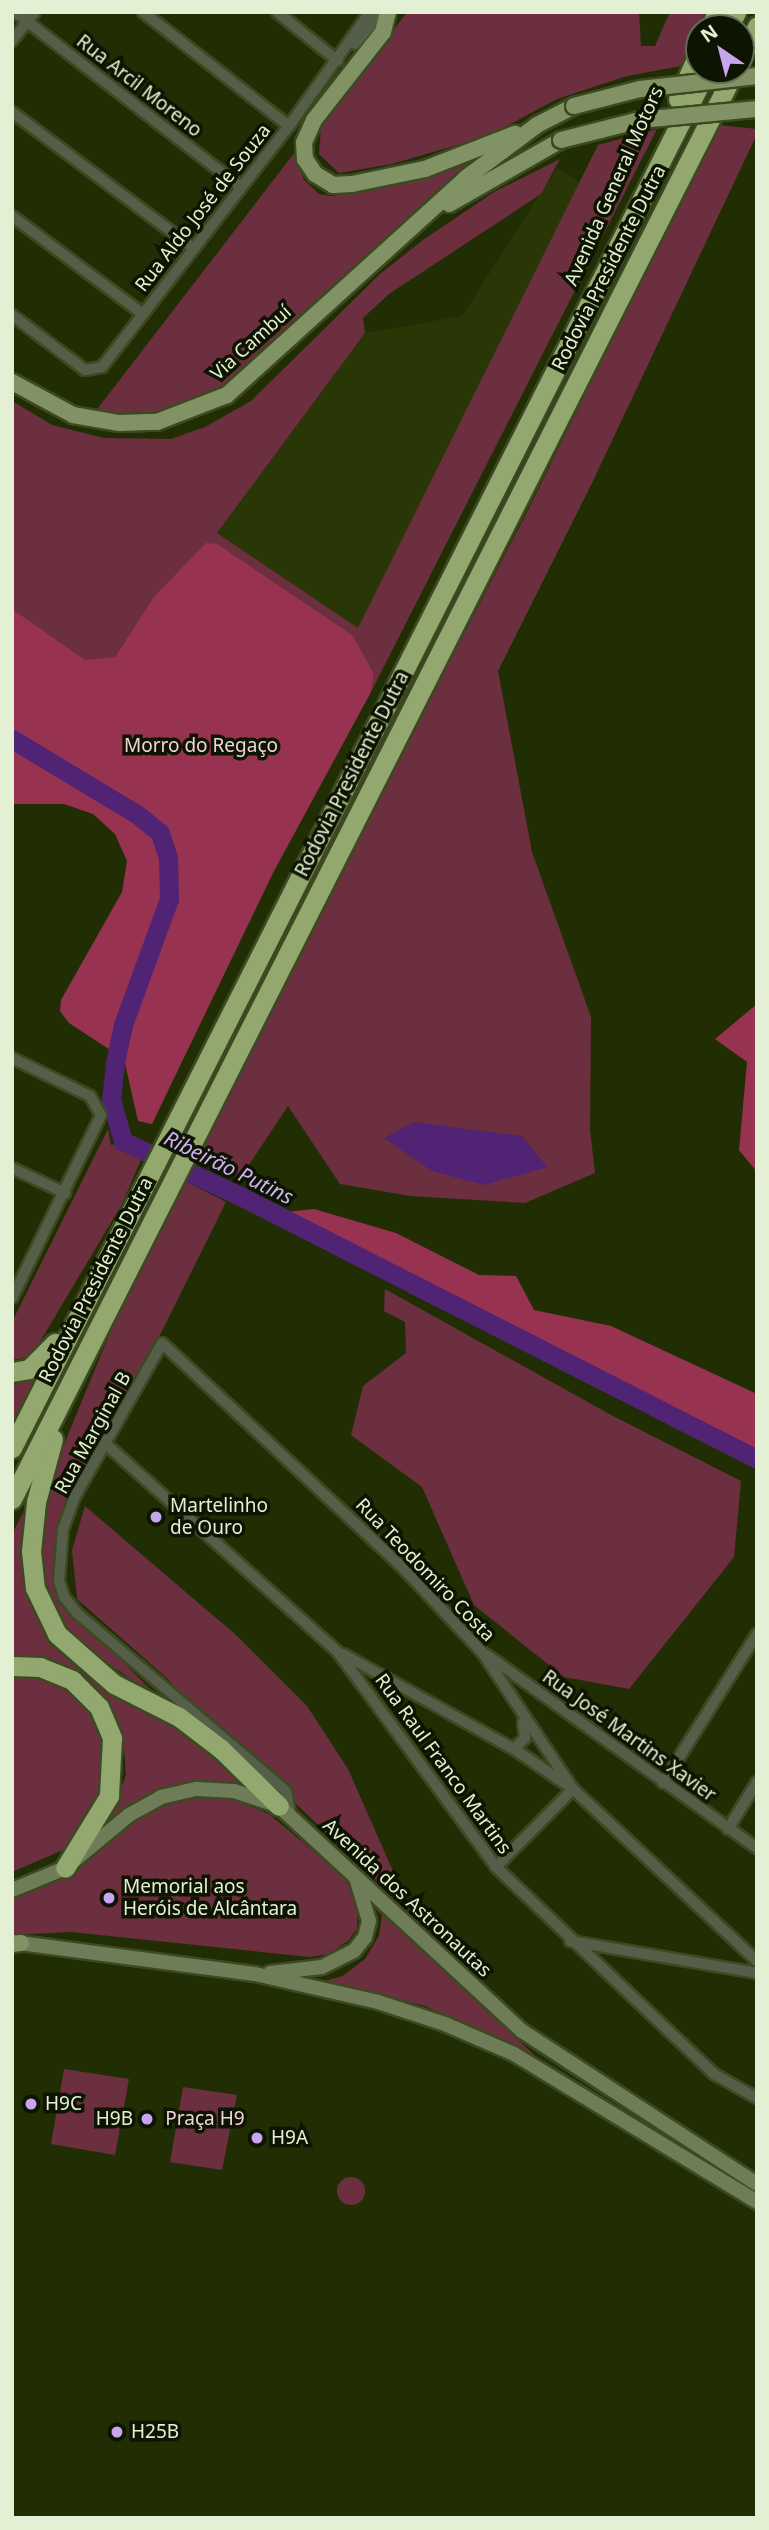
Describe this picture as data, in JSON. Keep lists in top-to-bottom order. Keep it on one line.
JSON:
{"streets":{"highway":["Avenida General Motors","Rodovia Presidente Dutra"],"main road":["Via Cambuí","Avenida dos Astronautas"],"street":["Rua Arcil Moreno","Rua Aldo José de Souza","Rua Marginal B","Rua Teodomiro Costa","Rua José Martins Xavier","Rua Raul Franco Martins"]},"crossings":[["Rua Arcil Moreno","Rua Aldo José de Souza"],["Avenida General Motors","Rodovia Presidente Dutra"],["Rua Marginal B","Rua Teodomiro Costa"],["Rua Marginal B","Rua Raul Franco Martins"],["Rua Teodomiro Costa","Rua José Martins Xavier"]],"water":["Ribeirão Putins"],"parks":["Morro do Regaço","Praça H9"],"places":["Martelinho de Ouro","Memorial aos Heróis de Alcântara","H9C","H9B","H9A","H25B"],"north":"top left"}
